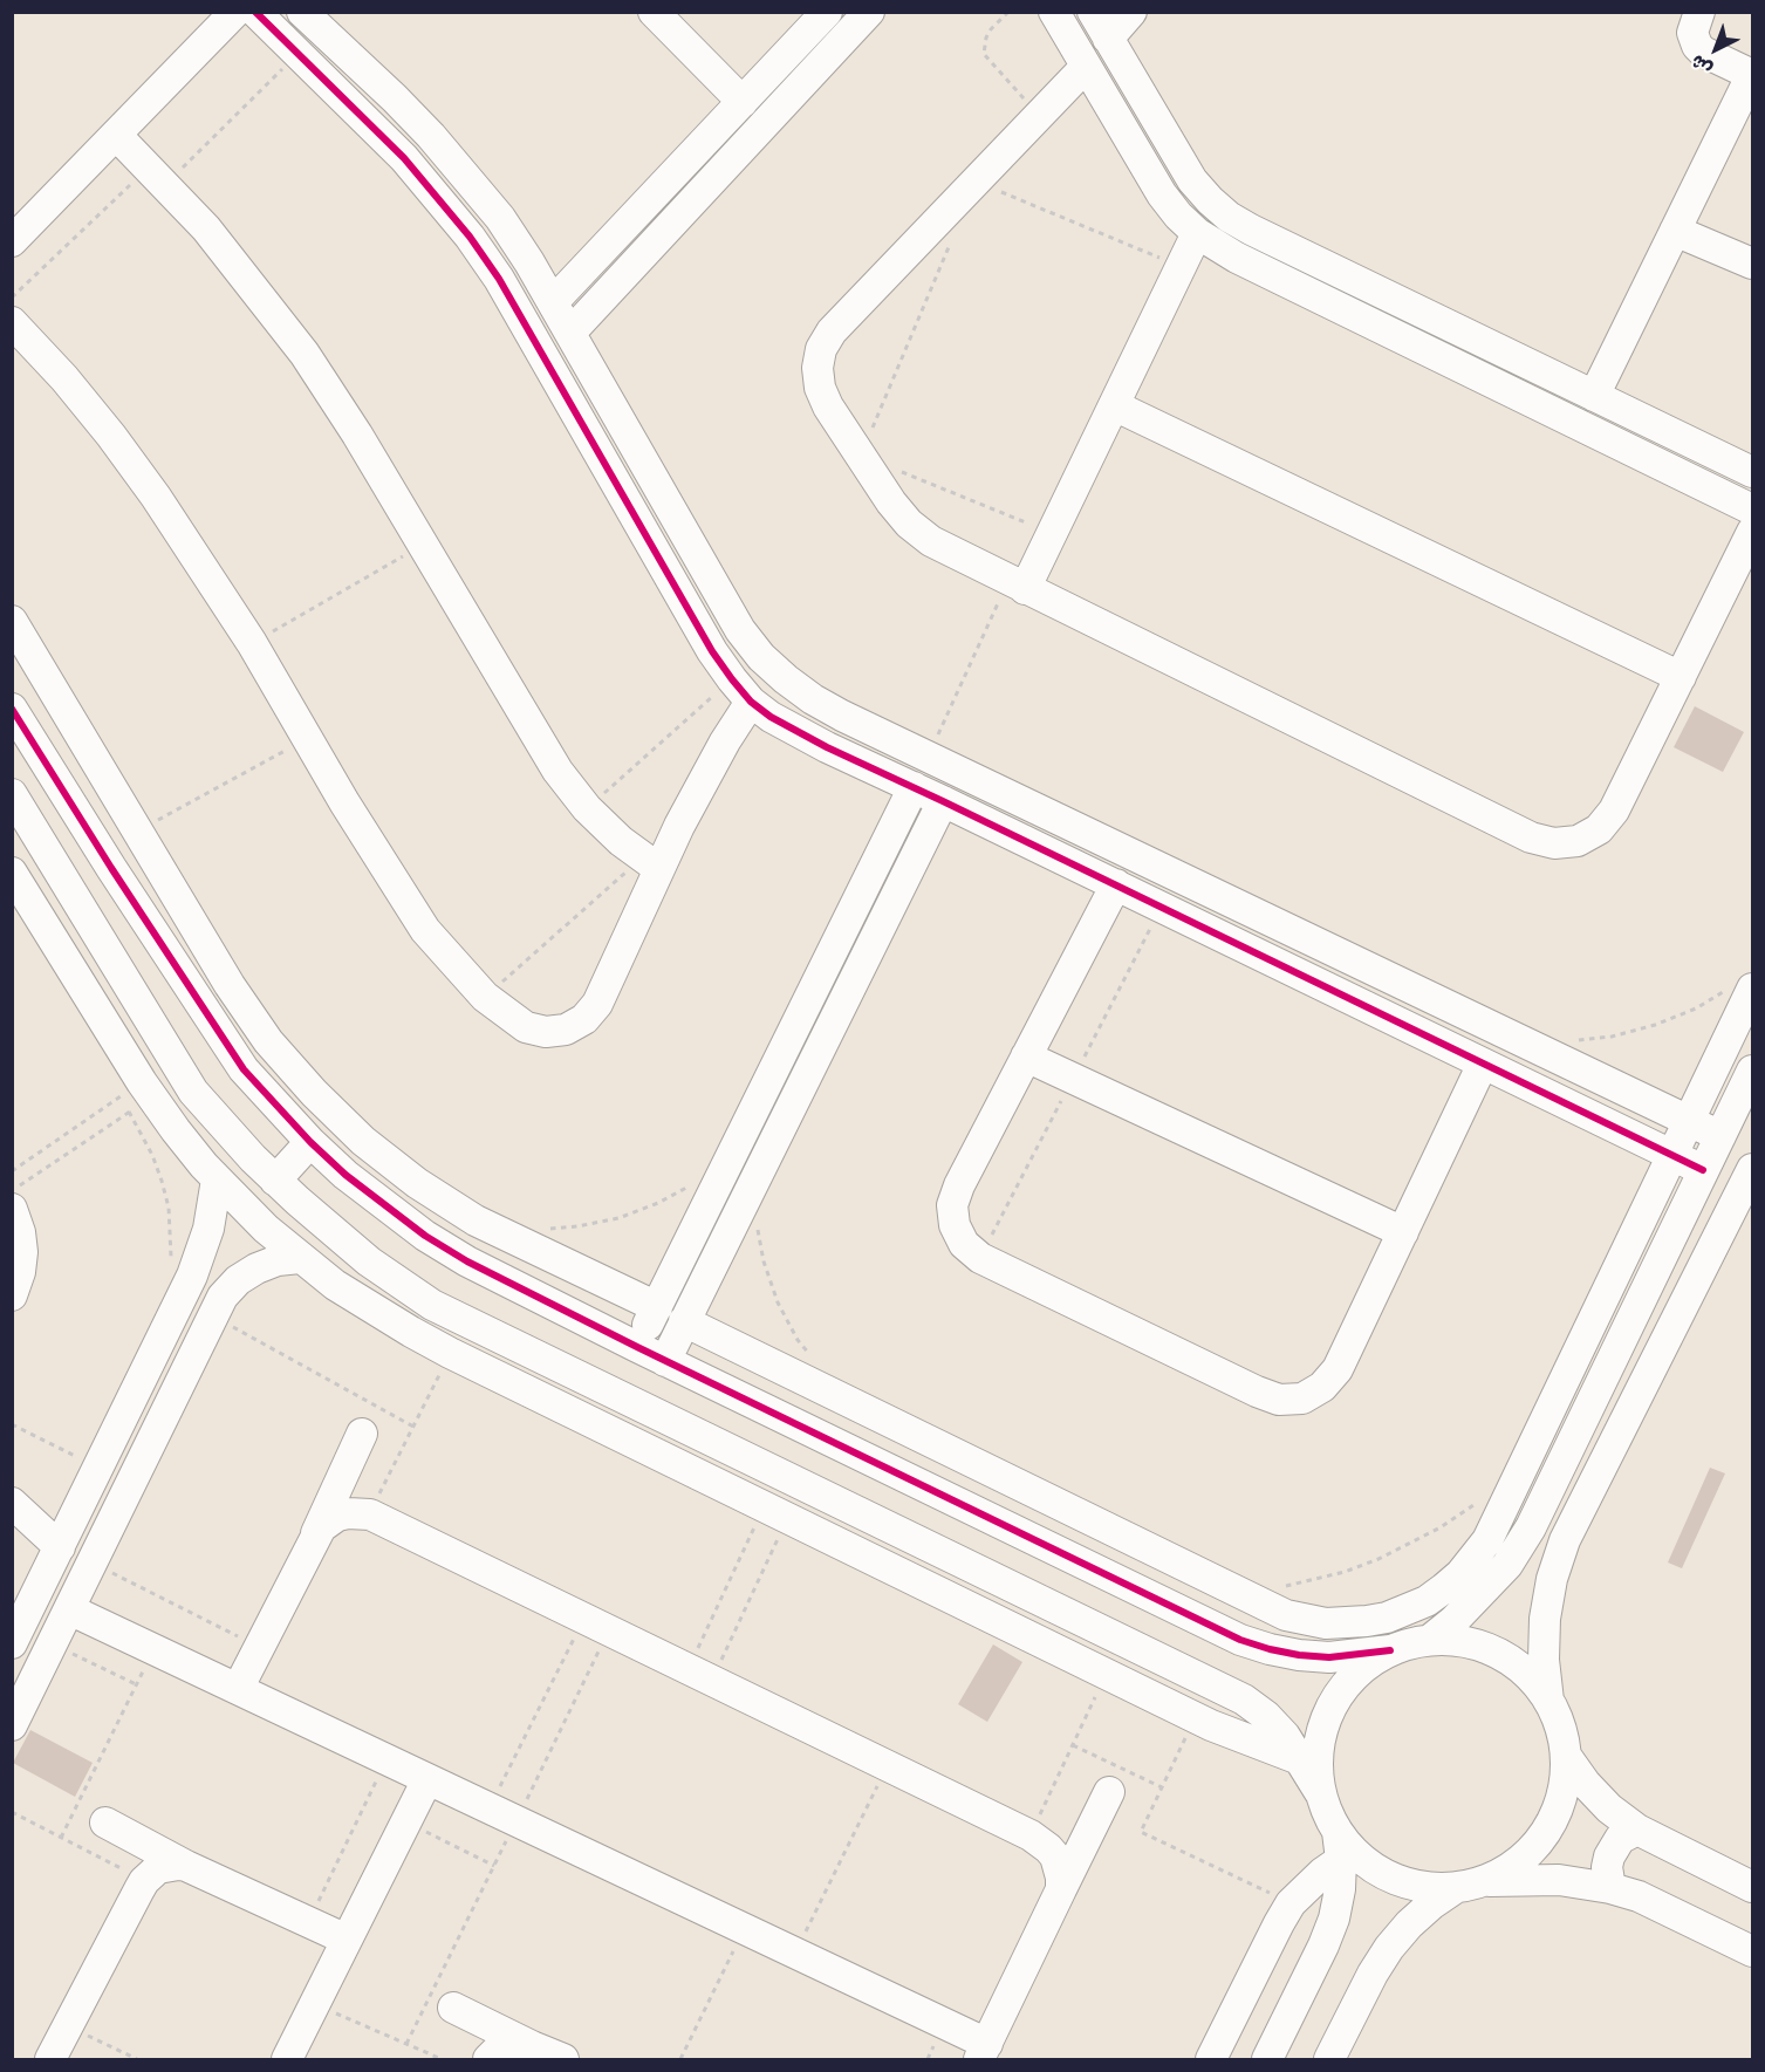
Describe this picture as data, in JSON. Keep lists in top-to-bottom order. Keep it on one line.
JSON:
{"north":"bottom left"}
